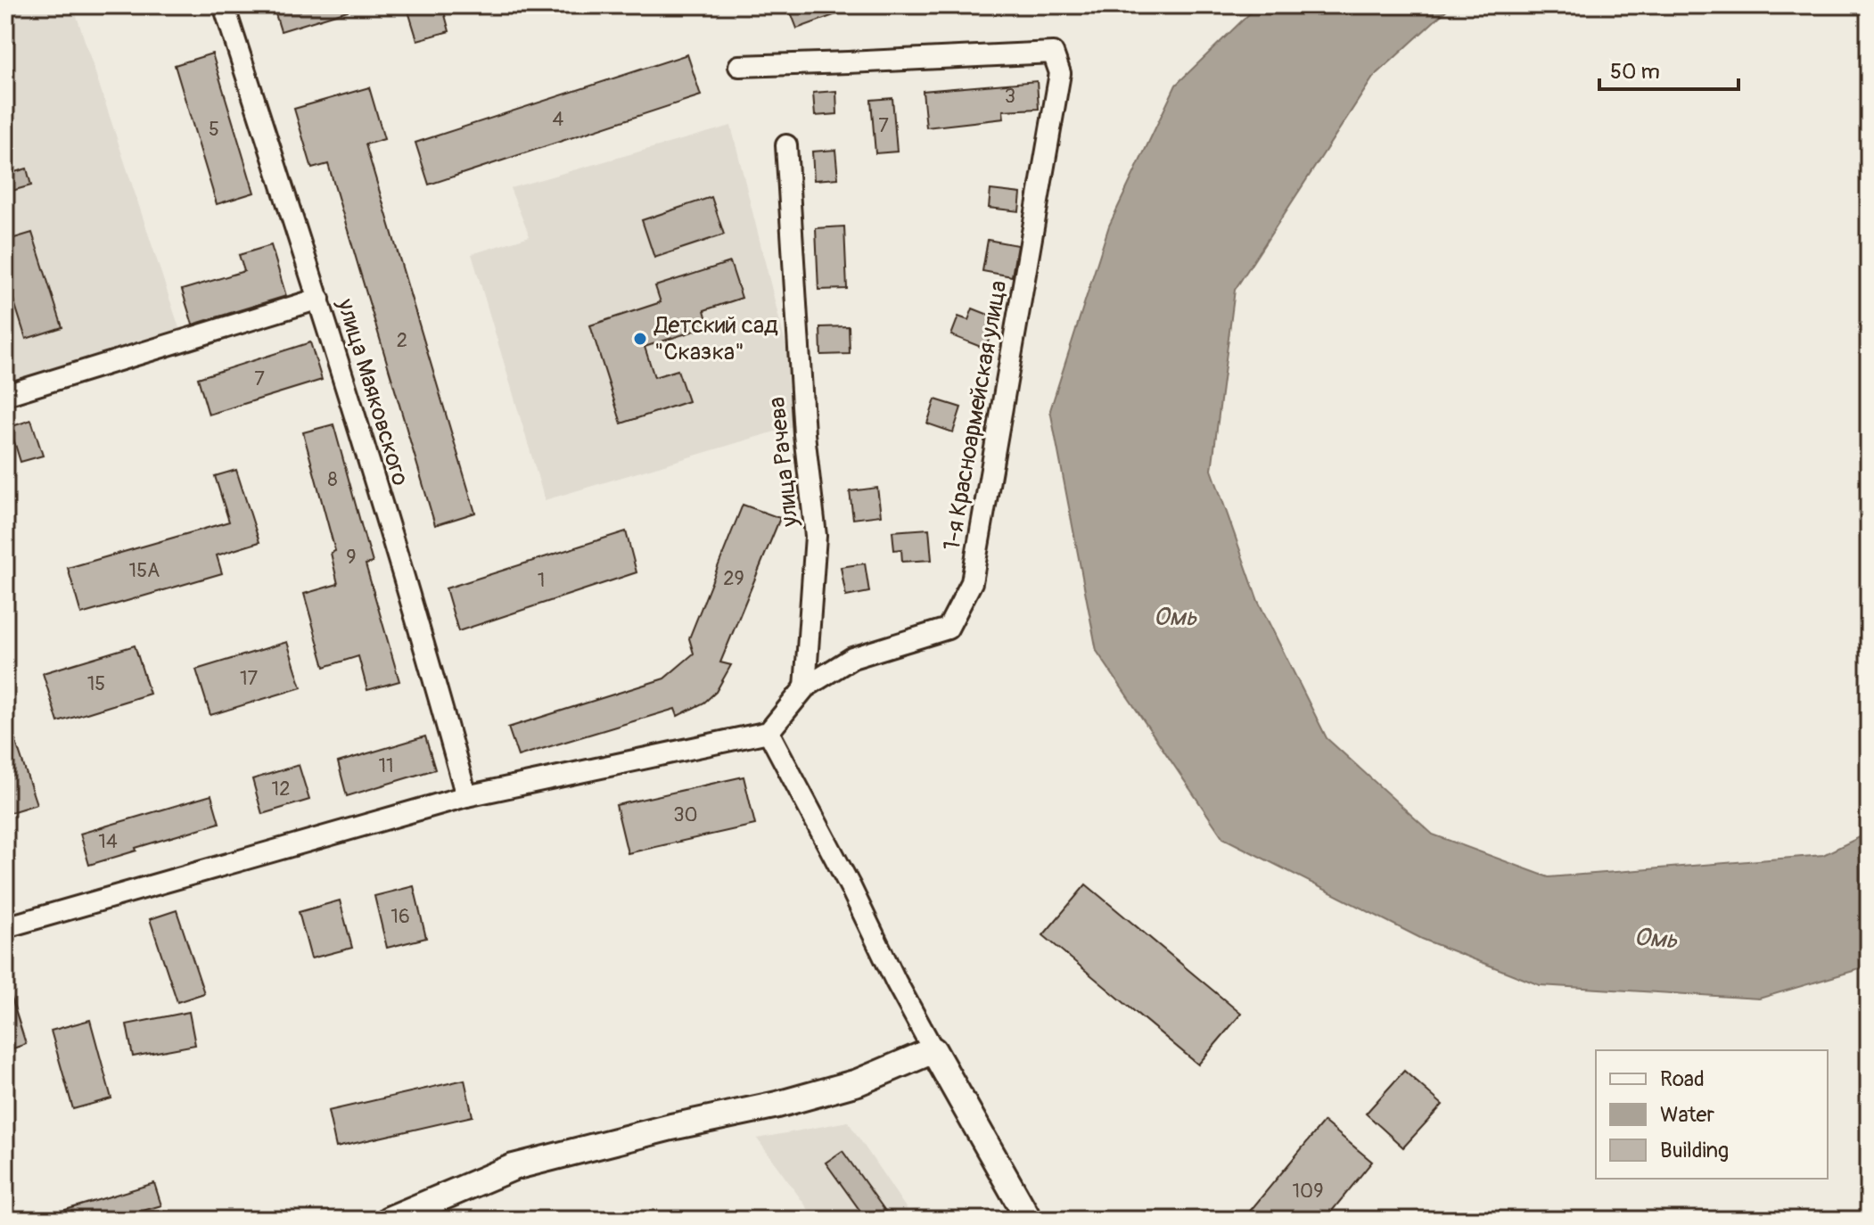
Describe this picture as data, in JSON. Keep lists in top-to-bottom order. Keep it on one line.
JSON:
{"streets":{"street":["улица Маяковского","1-я Красноармейская улица","улица Рачева"]},"crossings":[["1-я Красноармейская улица","улица Рачева"]],"water":["Омь"],"places":["Детский сад \"Сказка\""],"house_numbers":["3","4","7","5","2","7","8","9","15А","29","1","17","15","11","12","30","14","16","109"],"legend":["Road","Water","Building"],"scale_bar":"50 m"}
